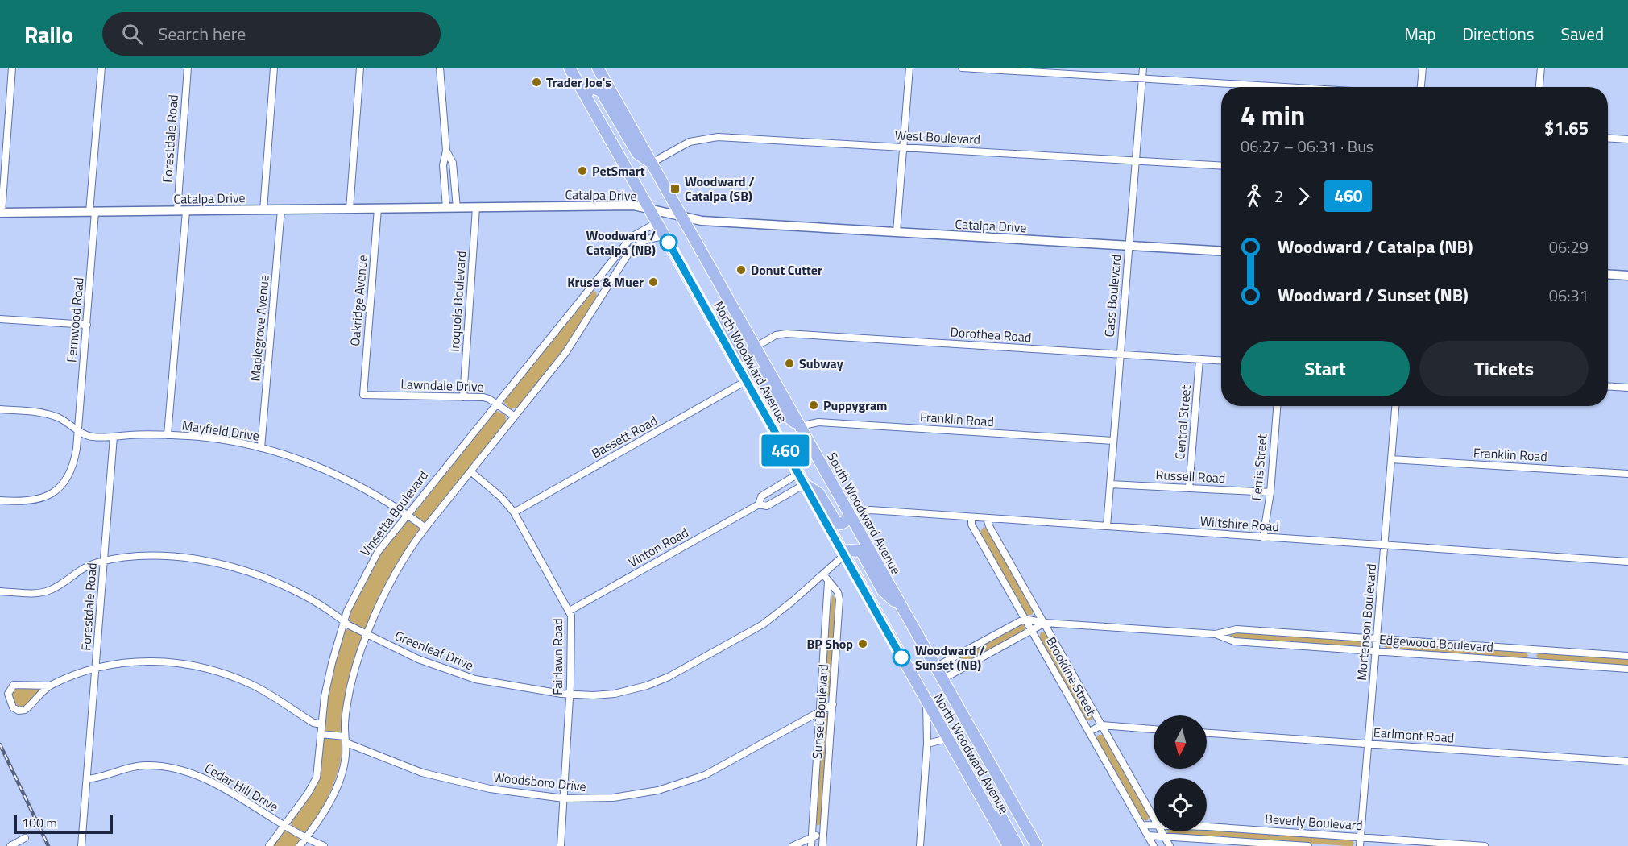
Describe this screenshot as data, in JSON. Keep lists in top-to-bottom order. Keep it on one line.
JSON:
{"streets":{"main road":["North Woodward Avenue","South Woodward Avenue"],"street":["West Boulevard","Forestdale Road","Catalpa Drive","Cass Boulevard","Oakridge Avenue","Iroquois Boulevard","Fernwood Road","Maplegrove Avenue","Dorothea Road","Lawndale Drive","Franklin Road","Central Street","Mayfield Drive","Bassett Road","Ferris Street","Russell Road","Vinsetta Boulevard","Wiltshire Road","Vinton Road","Mortenson Boulevard","Edgewood Boulevard","Greenleaf Drive","Fairlawn Road","Brookline Street","Sunset Boulevard","Earlmont Road","Woodsboro Drive","Cedar Hill Drive","Beverly Boulevard"]},"crossings":[["West Boulevard","Cass Boulevard"],["West Boulevard","South Woodward Avenue"],["Forestdale Road","Catalpa Drive"],["Forestdale Road","Mayfield Drive"],["Forestdale Road","Greenleaf Drive"],["Forestdale Road","Cedar Hill Drive"],["Catalpa Drive","Cass Boulevard"],["Catalpa Drive","Oakridge Avenue"],["Catalpa Drive","Iroquois Boulevard"],["Catalpa Drive","Fernwood Road"],["Catalpa Drive","Maplegrove Avenue"],["Catalpa Drive","North Woodward Avenue"],["Catalpa Drive","South Woodward Avenue"],["Cass Boulevard","Dorothea Road"],["Cass Boulevard","Franklin Road"],["Cass Boulevard","Russell Road"],["Cass Boulevard","Wiltshire Road"],["Oakridge Avenue","Lawndale Drive"],["Iroquois Boulevard","Lawndale Drive"],["Fernwood Road","Mayfield Drive"],["Maplegrove Avenue","Mayfield Drive"],["Dorothea Road","Central Street"],["Dorothea Road","South Woodward Avenue"],["North Woodward Avenue","Bassett Road"],["North Woodward Avenue","Vinsetta Boulevard"],["North Woodward Avenue","Vinton Road"],["North Woodward Avenue","Greenleaf Drive"],["Lawndale Drive","Vinsetta Boulevard"],["Franklin Road","South Woodward Avenue"],["Franklin Road","Mortenson Boulevard"],["Central Street","Russell Road"],["Mayfield Drive","Vinsetta Boulevard"],["Bassett Road","Fairlawn Road"],["Ferris Street","Russell Road"],["Ferris Street","Wiltshire Road"],["Vinsetta Boulevard","Greenleaf Drive"],["Vinsetta Boulevard","Woodsboro Drive"],["Vinsetta Boulevard","Cedar Hill Drive"],["South Woodward Avenue","Wiltshire Road"],["Wiltshire Road","Mortenson Boulevard"],["Wiltshire Road","Brookline Street"],["Vinton Road","Fairlawn Road"],["Mortenson Boulevard","Edgewood Boulevard"],["Mortenson Boulevard","Earlmont Road"],["Mortenson Boulevard","Beverly Boulevard"],["Edgewood Boulevard","Brookline Street"],["Greenleaf Drive","Fairlawn Road"],["Greenleaf Drive","Sunset Boulevard"],["Fairlawn Road","Woodsboro Drive"],["Brookline Street","Beverly Boulevard"],["Sunset Boulevard","Woodsboro Drive"]],"places":{"other":["Trader Joe's","PetSmart","Woodward / Catalpa (NB)","Donut Cutter","Kruse & Muer","Subway","Puppygram","BP Shop","Woodward / Sunset (NB)"],"transit":["Woodward / Catalpa (SB)"]},"lines":["bus line 460"],"scale_bar":"100 m","north":"bottom","page":{"header":"Railo","search":"Search here","nav":["Map","Directions","Saved"],"on_map":"460","heading":["4 min","06:27 – 06:31 · Bus","$1.65"],"legs":["2","460"],"list":[{"name":"Woodward / Catalpa (NB)","value":"06:29"},{"name":"Woodward / Sunset (NB)","value":"06:31"}],"buttons":["Start","Tickets"],"scale":"100 m"}}
